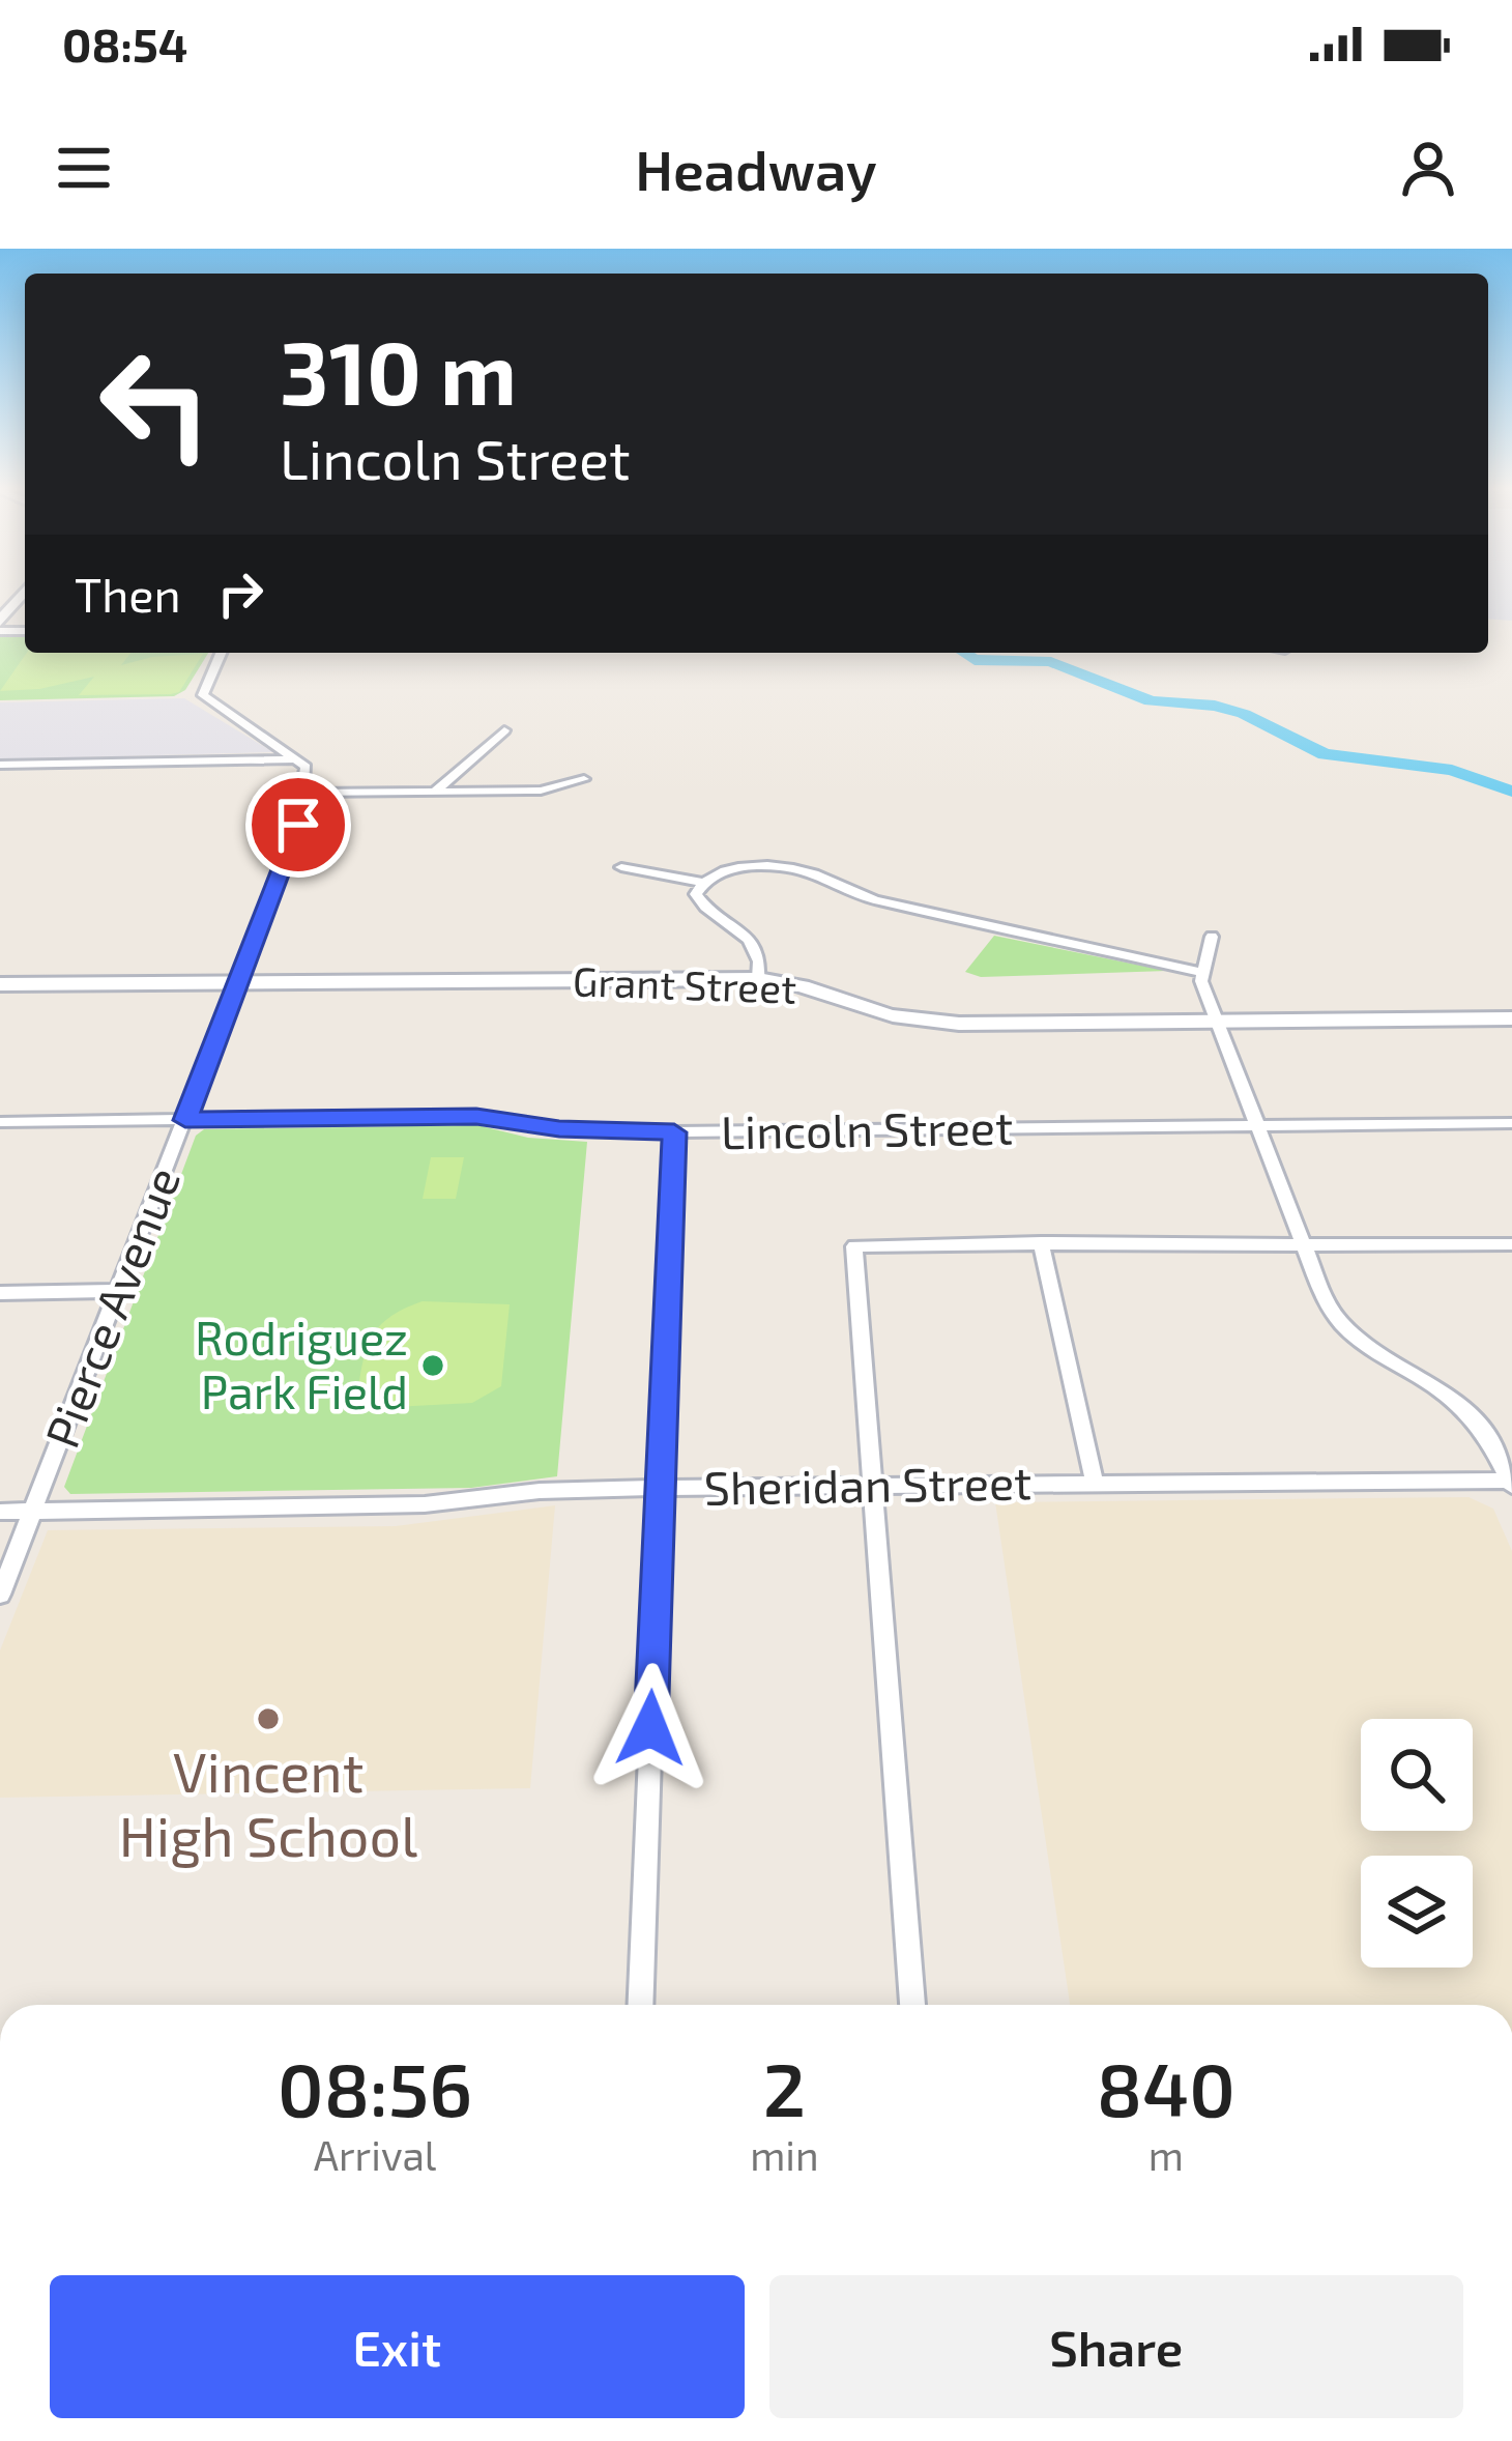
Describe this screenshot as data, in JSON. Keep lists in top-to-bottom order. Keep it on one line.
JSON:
{"streets":{"street":["Grant Street","Lincoln Street","Pierce Avenue","Sheridan Street"]},"crossings":[["Grant Street","Pierce Avenue"],["Lincoln Street","Pierce Avenue"],["Pierce Avenue","Sheridan Street"]],"places":["Rodriguez Park Field","Vincent High School"],"page":{"status":"08:54","header":"Headway","turn":["310 m","Lincoln Street"],"then":"Then","eta":["08:56","Arrival","2","min","840","m"],"buttons":["Exit","Share"]}}
